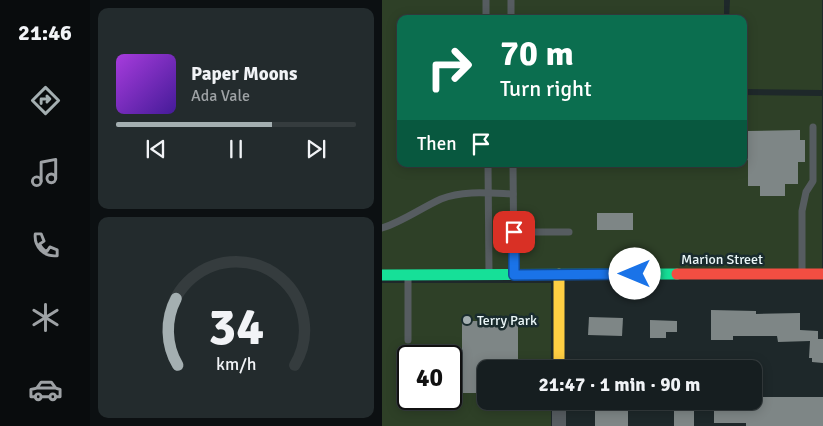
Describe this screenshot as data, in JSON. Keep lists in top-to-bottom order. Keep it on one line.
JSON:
{"streets":{"street":["Marion Street"]},"places":["Terry Park"],"page":{"tabs":"21:46","turn":["70 m","Turn right"],"song":["Paper Moons","Ada Vale"],"then":"Then","limit":"40","trip":"21:47 · 1 min · 90 m","gauge":["34","km/h"]}}
